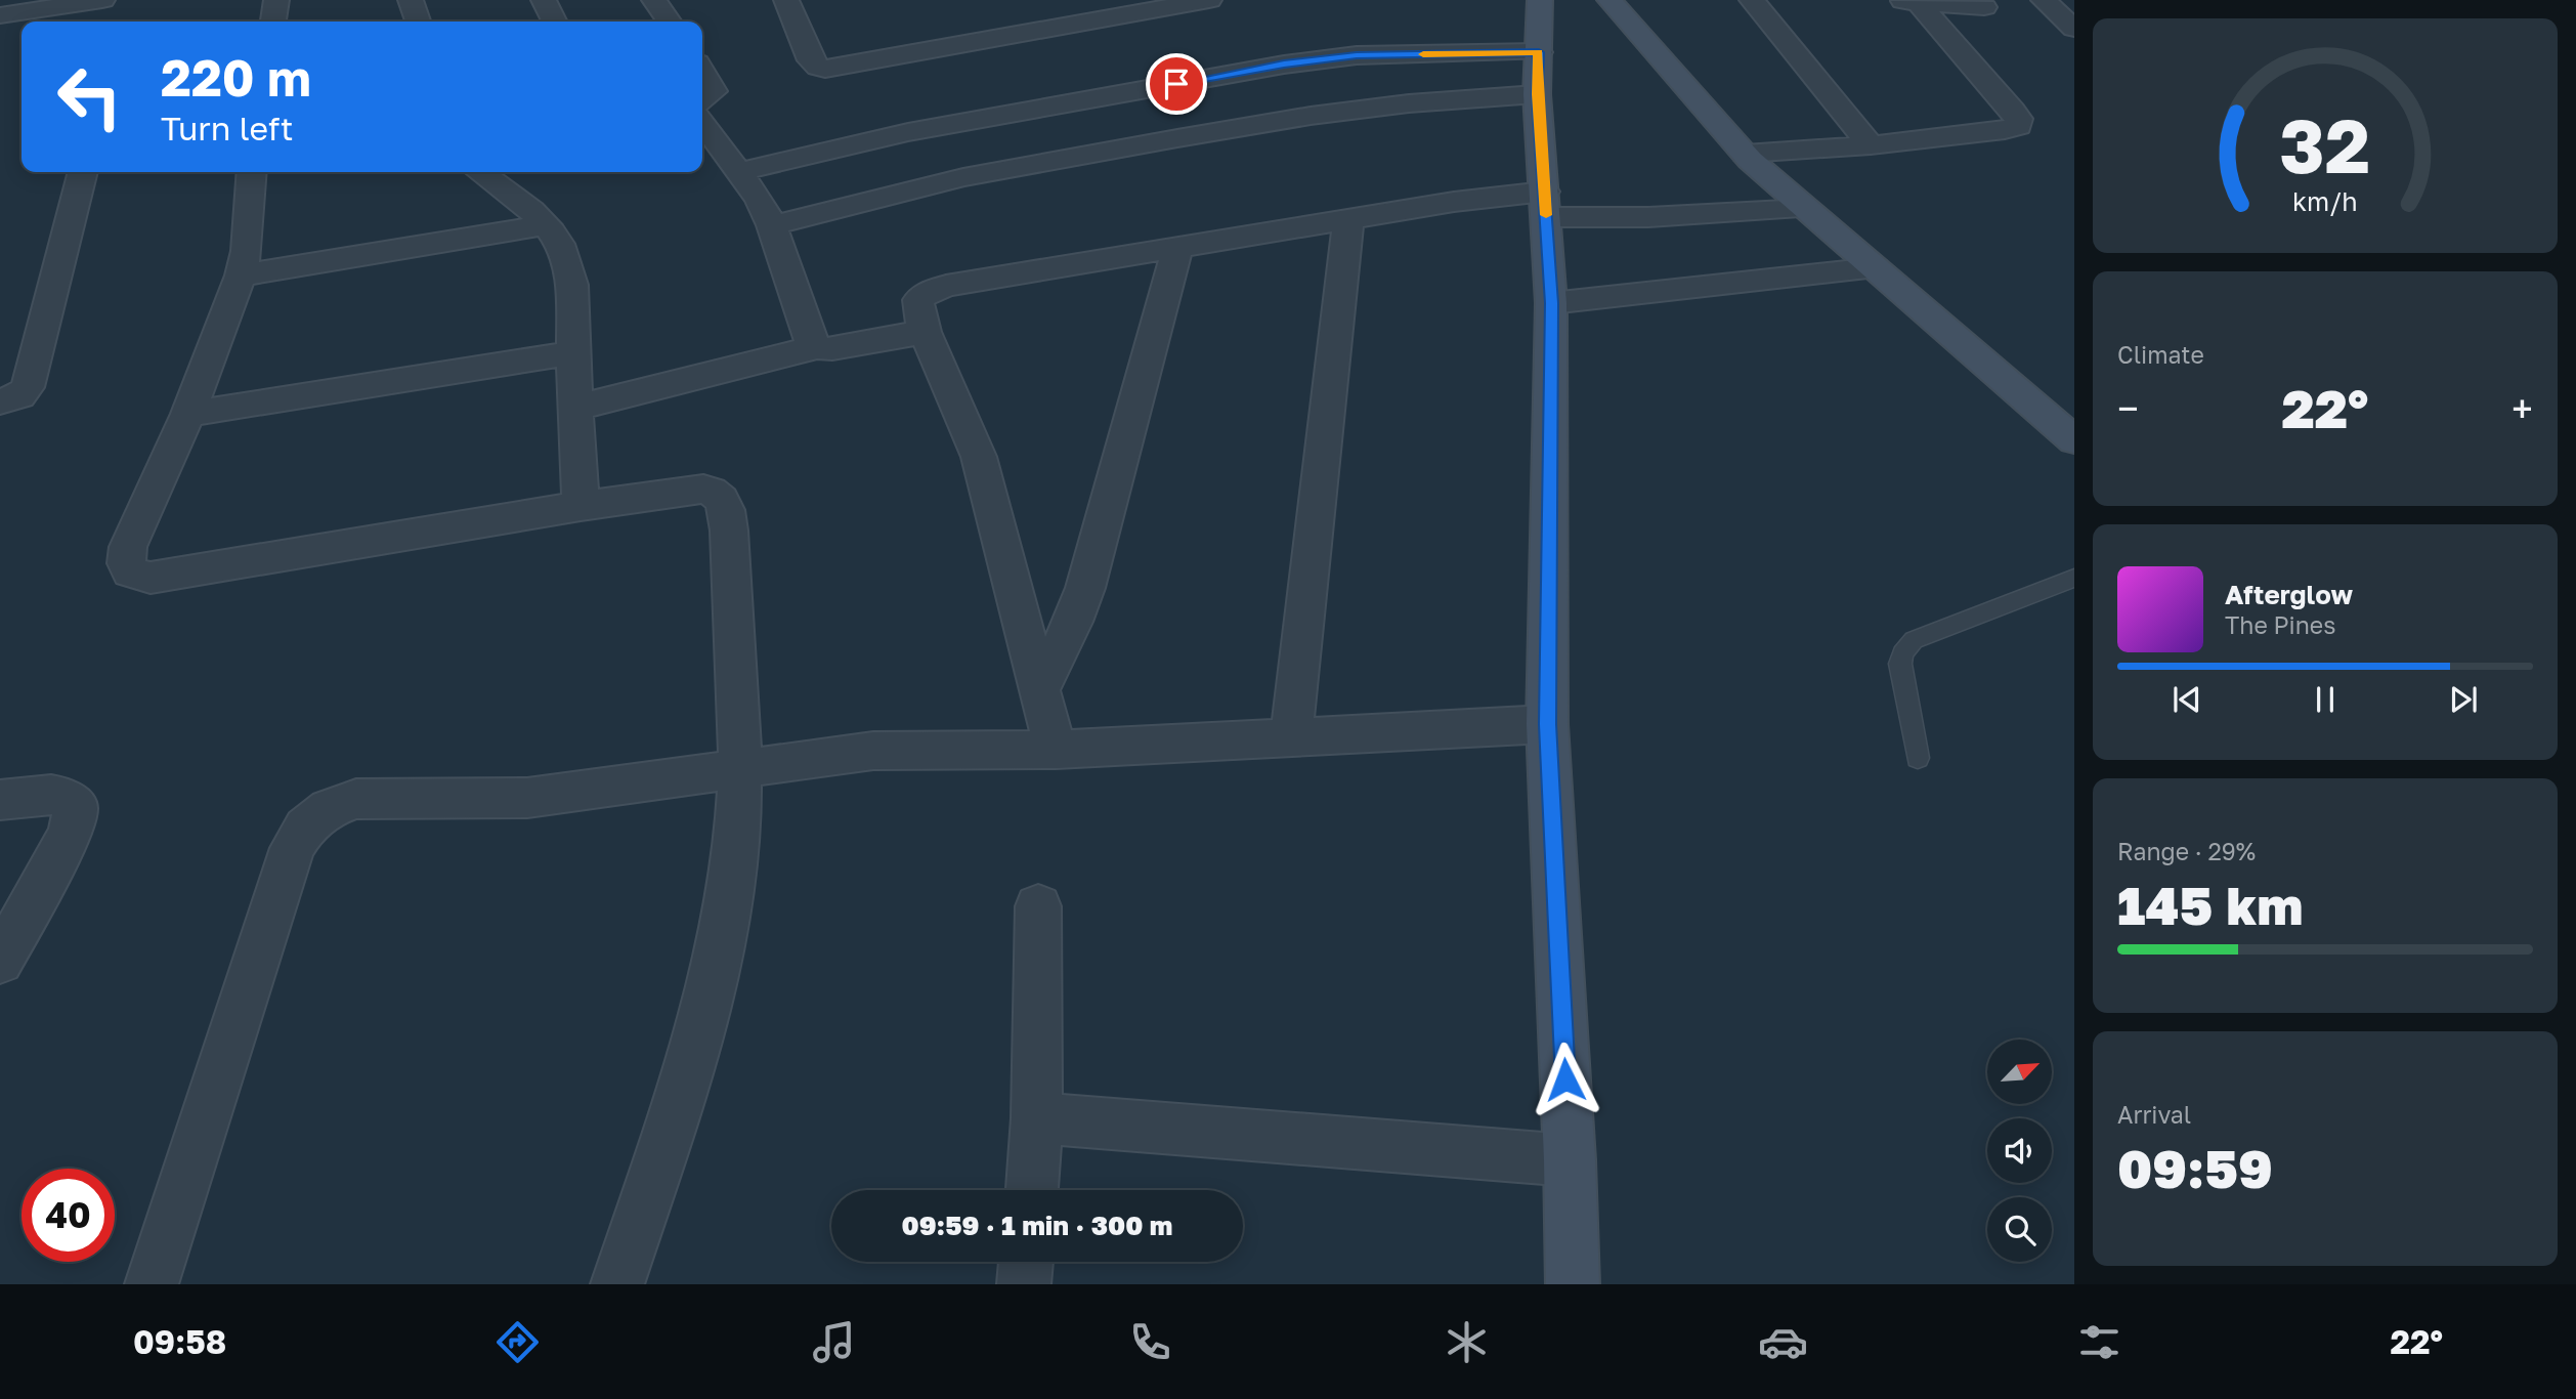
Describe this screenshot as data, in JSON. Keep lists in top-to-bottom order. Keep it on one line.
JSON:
{"north":"top right","page":{"turn":["220 m","Turn left"],"tile":["Climate",["Range · 29%","145 km"],["Arrival","09:59"]],"heat":["−","22°","+"],"song":["Afterglow","The Pines"],"limit":"40","trip":"09:59 · 1 min · 300 m","tabs":["09:58","22°"],"gauge":["32","km/h"]}}
